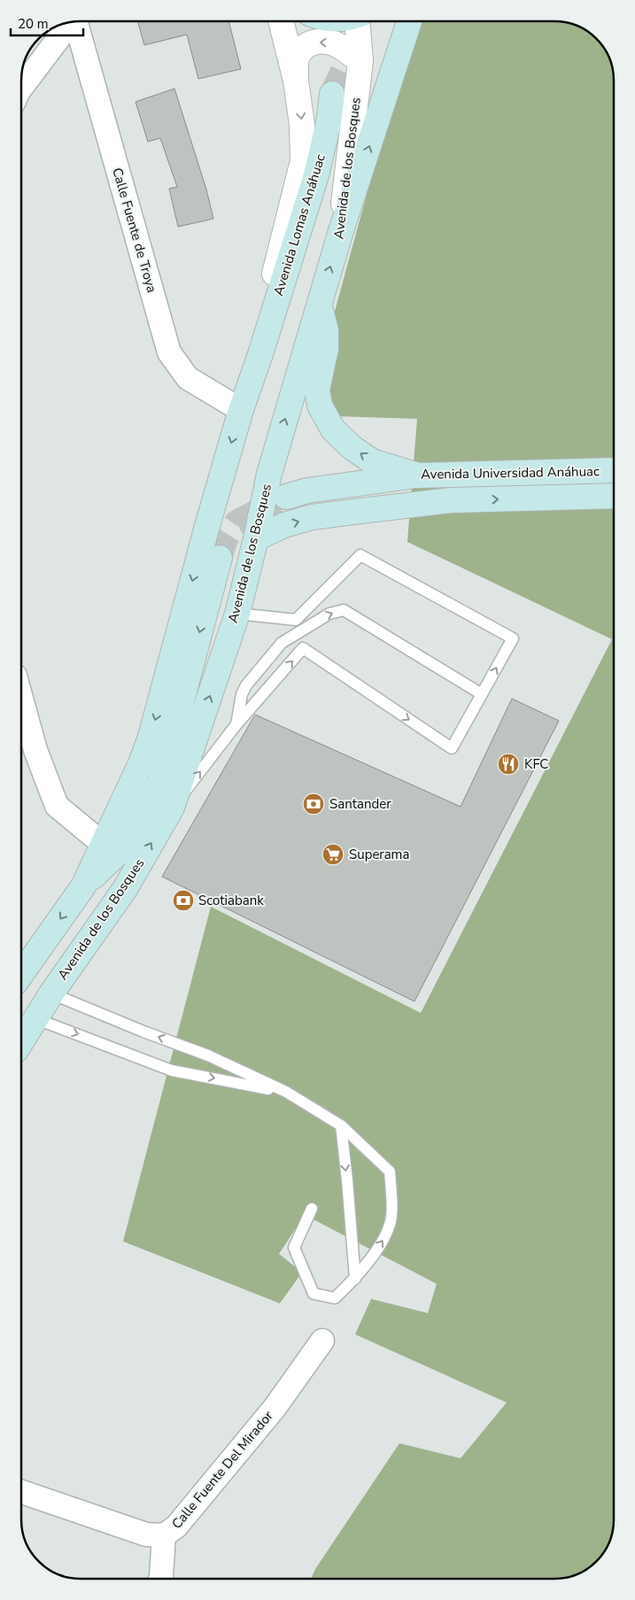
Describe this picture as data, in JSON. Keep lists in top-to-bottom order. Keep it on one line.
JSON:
{"streets":{"main road":["Avenida de los Bosques","Avenida Lomas Anáhuac","Avenida Universidad Anáhuac"],"street":["Calle Fuente de Troya","Calle Fuente Del Mirador"]},"crossings":[["Avenida de los Bosques","Avenida Universidad Anáhuac"]],"one_way":["Avenida de los Bosques"],"places":{"restaurant":["KFC"],"bank":["Santander","Scotiabank"],"supermarket":["Superama"]},"scale_bar":"20 m"}
